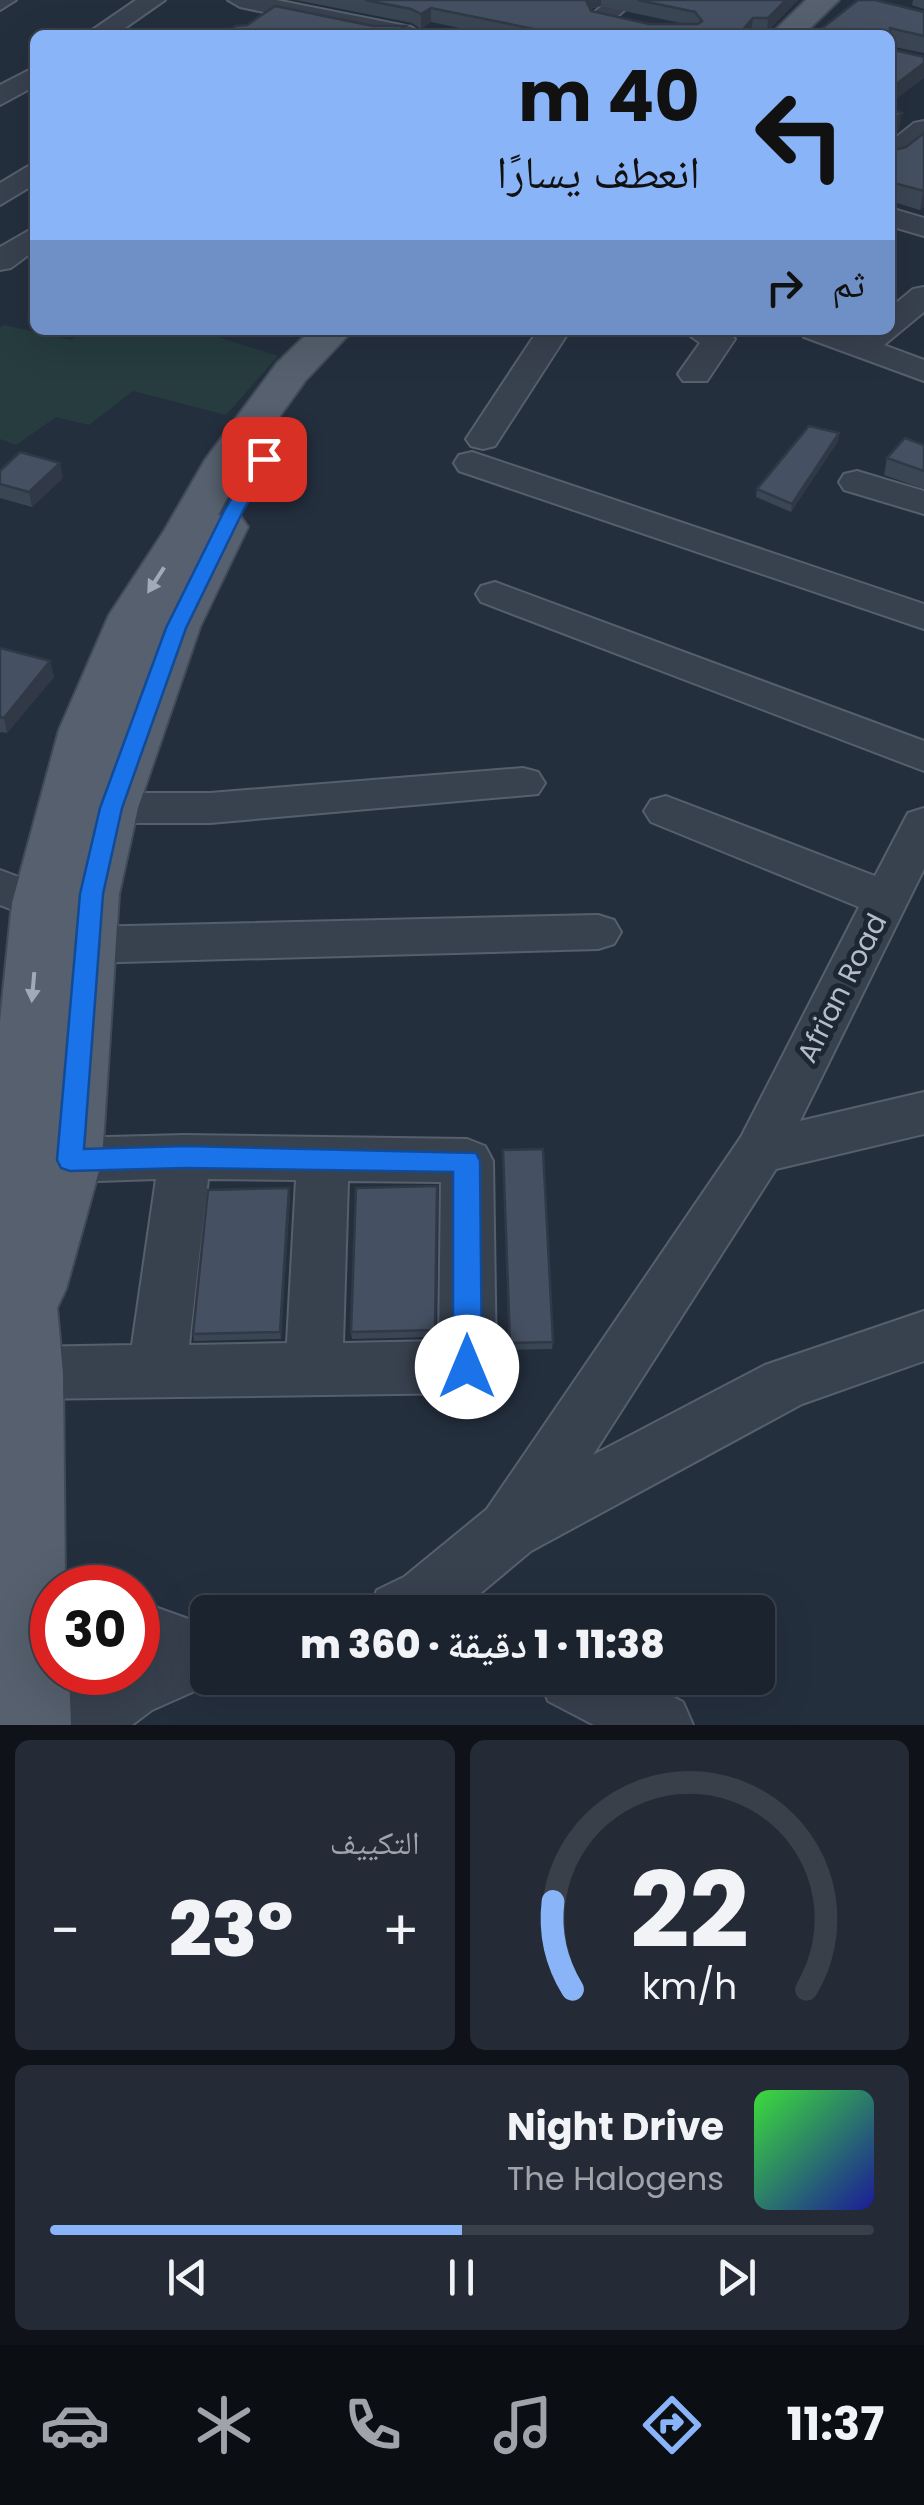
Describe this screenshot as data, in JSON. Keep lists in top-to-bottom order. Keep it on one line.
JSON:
{"streets":{"street":["Afrian Road"]},"page":{"turn":["40 m","انعطف يسارًا"],"then":"ثم","limit":"30","trip":"11:38 · 1 دقيقة · 360 m","tile":"التكييف","heat":["−","23°","+"],"song":["Night Drive","The Halogens"],"tabs":"11:37","gauge":["22","km/h"]}}
